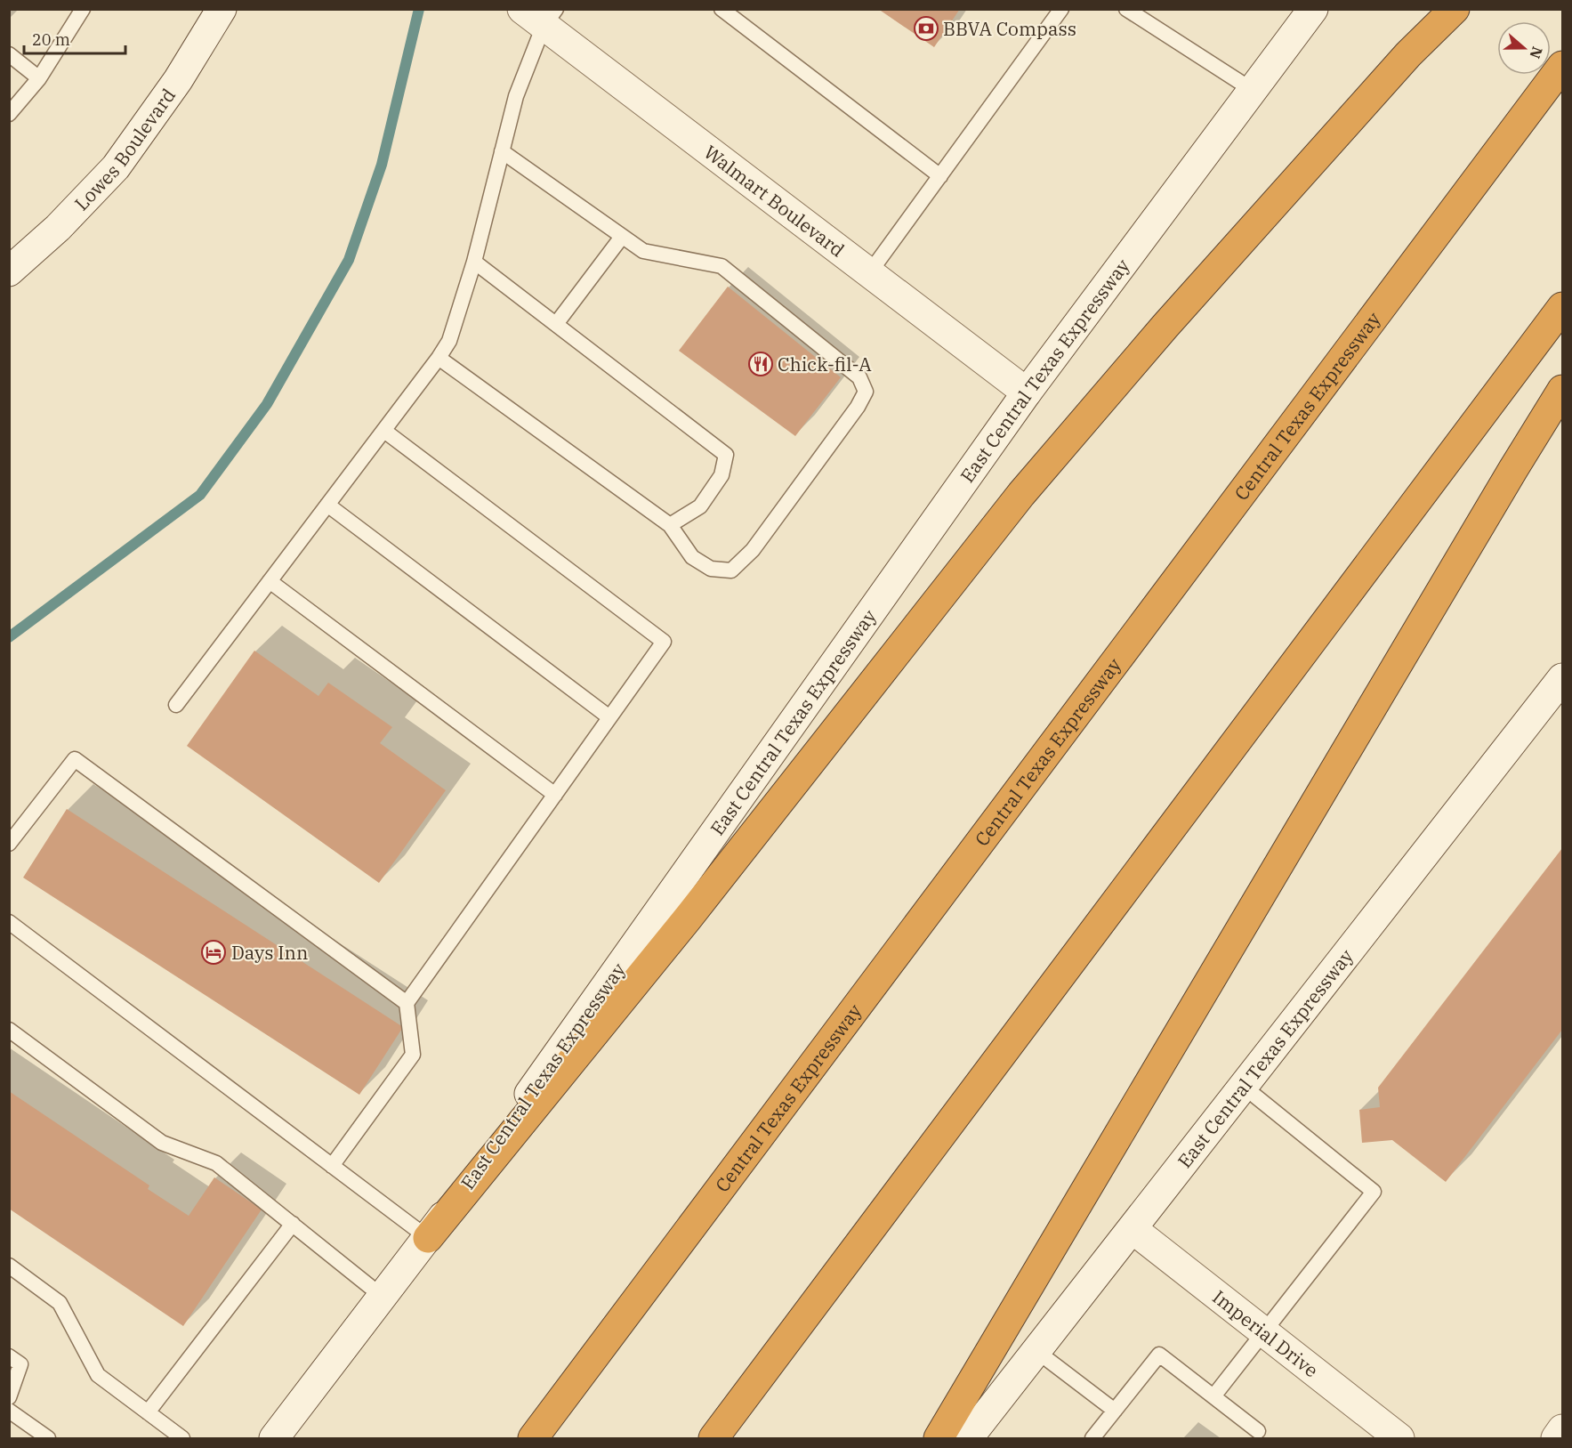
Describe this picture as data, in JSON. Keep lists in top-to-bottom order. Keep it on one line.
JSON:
{"streets":{"highway":["Central Texas Expressway"],"main road":["Lowes Boulevard","Walmart Boulevard","East Central Texas Expressway","Imperial Drive"]},"crossings":[["Walmart Boulevard","East Central Texas Expressway"],["East Central Texas Expressway","Imperial Drive"]],"places":{"bank":["BBVA Compass"],"restaurant":["Chick-fil-A"],"hotel":["Days Inn"]},"scale_bar":"20 m","north":"right"}
